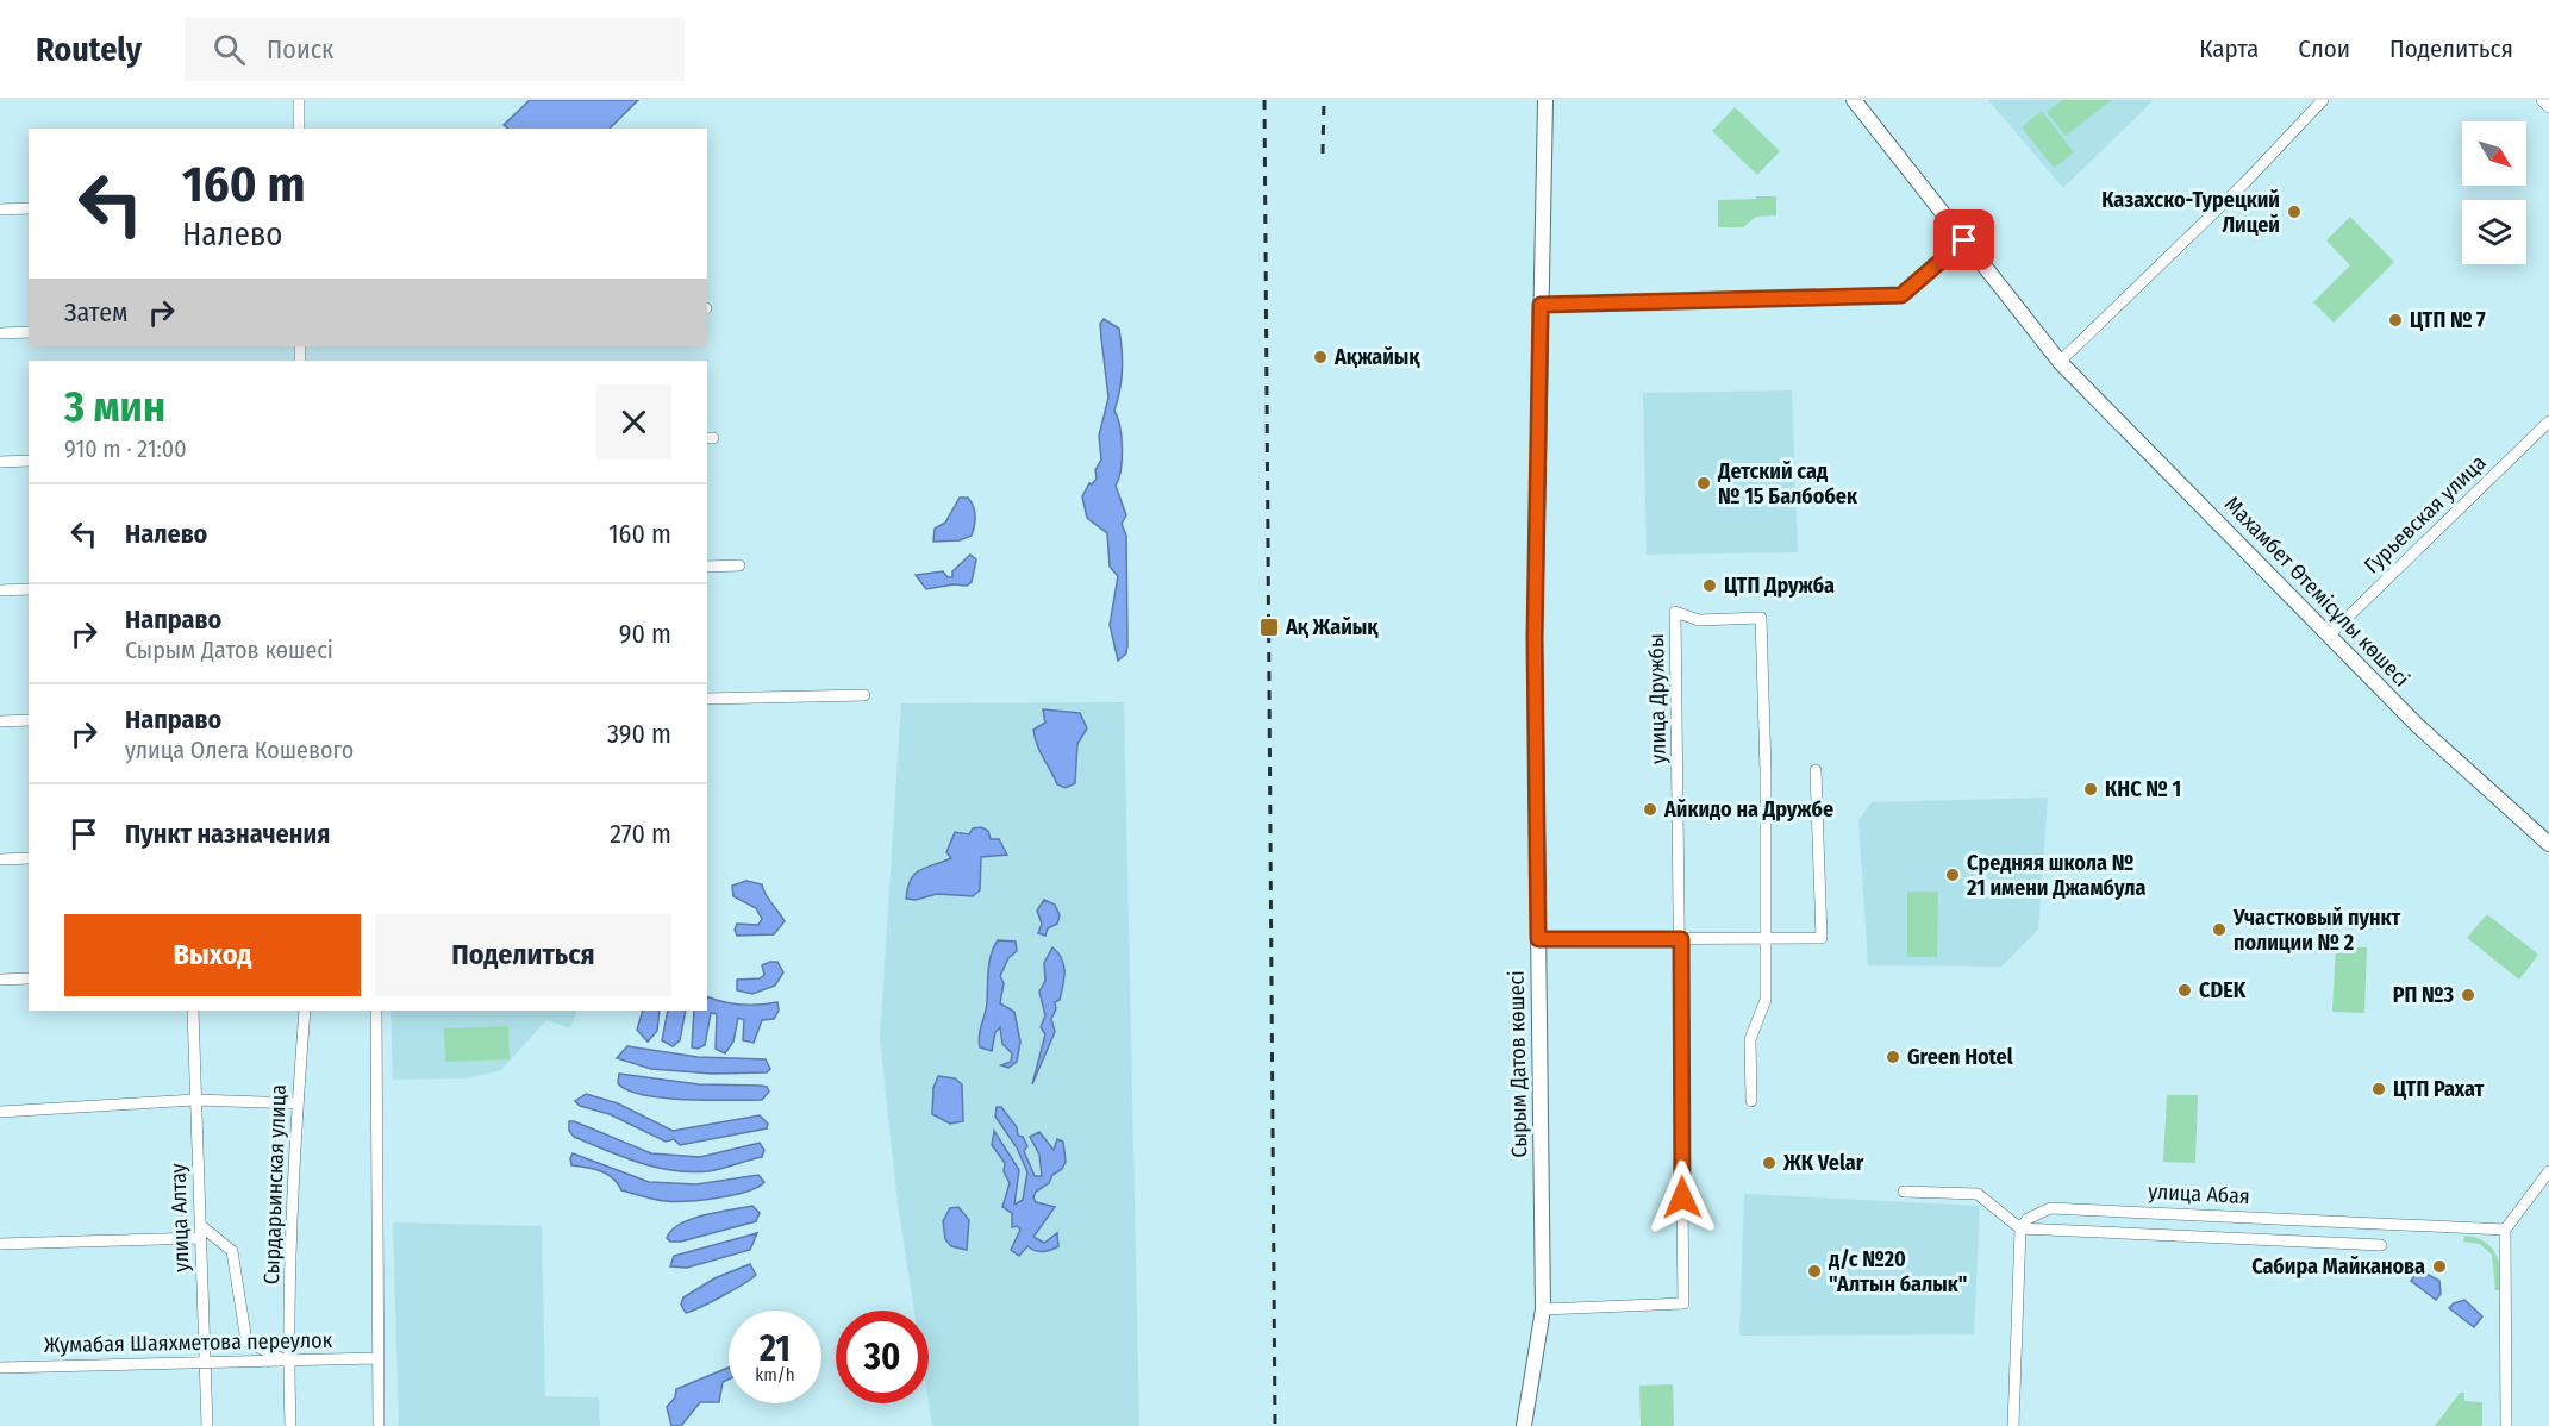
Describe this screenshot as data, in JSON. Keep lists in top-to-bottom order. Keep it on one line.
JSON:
{"streets":{"main road":["Махамбет Өтемісұлы көшесі","Сырым Датов көшесі"],"street":["Гурьевская улица","улица Дружбы","Сырдарьинская улица","улица Абая","улица Алтау","Жумабая Шаяхметова переулок"]},"crossings":[["Гурьевская улица","Махамбет Өтемісұлы көшесі"],["улица Дружбы","Сырым Датов көшесі"],["Сырдарьинская улица","Жумабая Шаяхметова переулок"],["улица Алтау","Жумабая Шаяхметова переулок"]],"places":{"other":["Казахско-Турецкий Лицей","ЦТП № 7","Ақжайық","Детский сад № 15 Балбобек","ЦТП Дружба","КНС № 1","Айкидо на Дружбе","Средняя школа № 21 имени Джамбула","Участковый пункт полиции № 2","CDEK","РП №3","Green Hotel","ЦТП Рахат","ЖК Velar","Сабира Майканова","д/с №20 \"Алтын балык\""],"transit":["Ақ Жайық"]},"north":"bottom right","page":{"header":"Routely","search":"Поиск","nav":["Карта","Слои","Поделиться"],"turn":["160 m","Налево"],"then":"Затем","heading":["3 мин","910 m · 21:00"],"list":[{"name":"Налево","value":"160 m"},{"name":"Направо","note":"Сырым Датов көшесі","value":"90 m"},{"name":"Направо","note":"улица Олега Кошевого","value":"390 m"},{"name":"Пункт назначения","value":"270 m"}],"buttons":["Выход","Поделиться"],"speed":"21 km/h","limit":"30"}}
